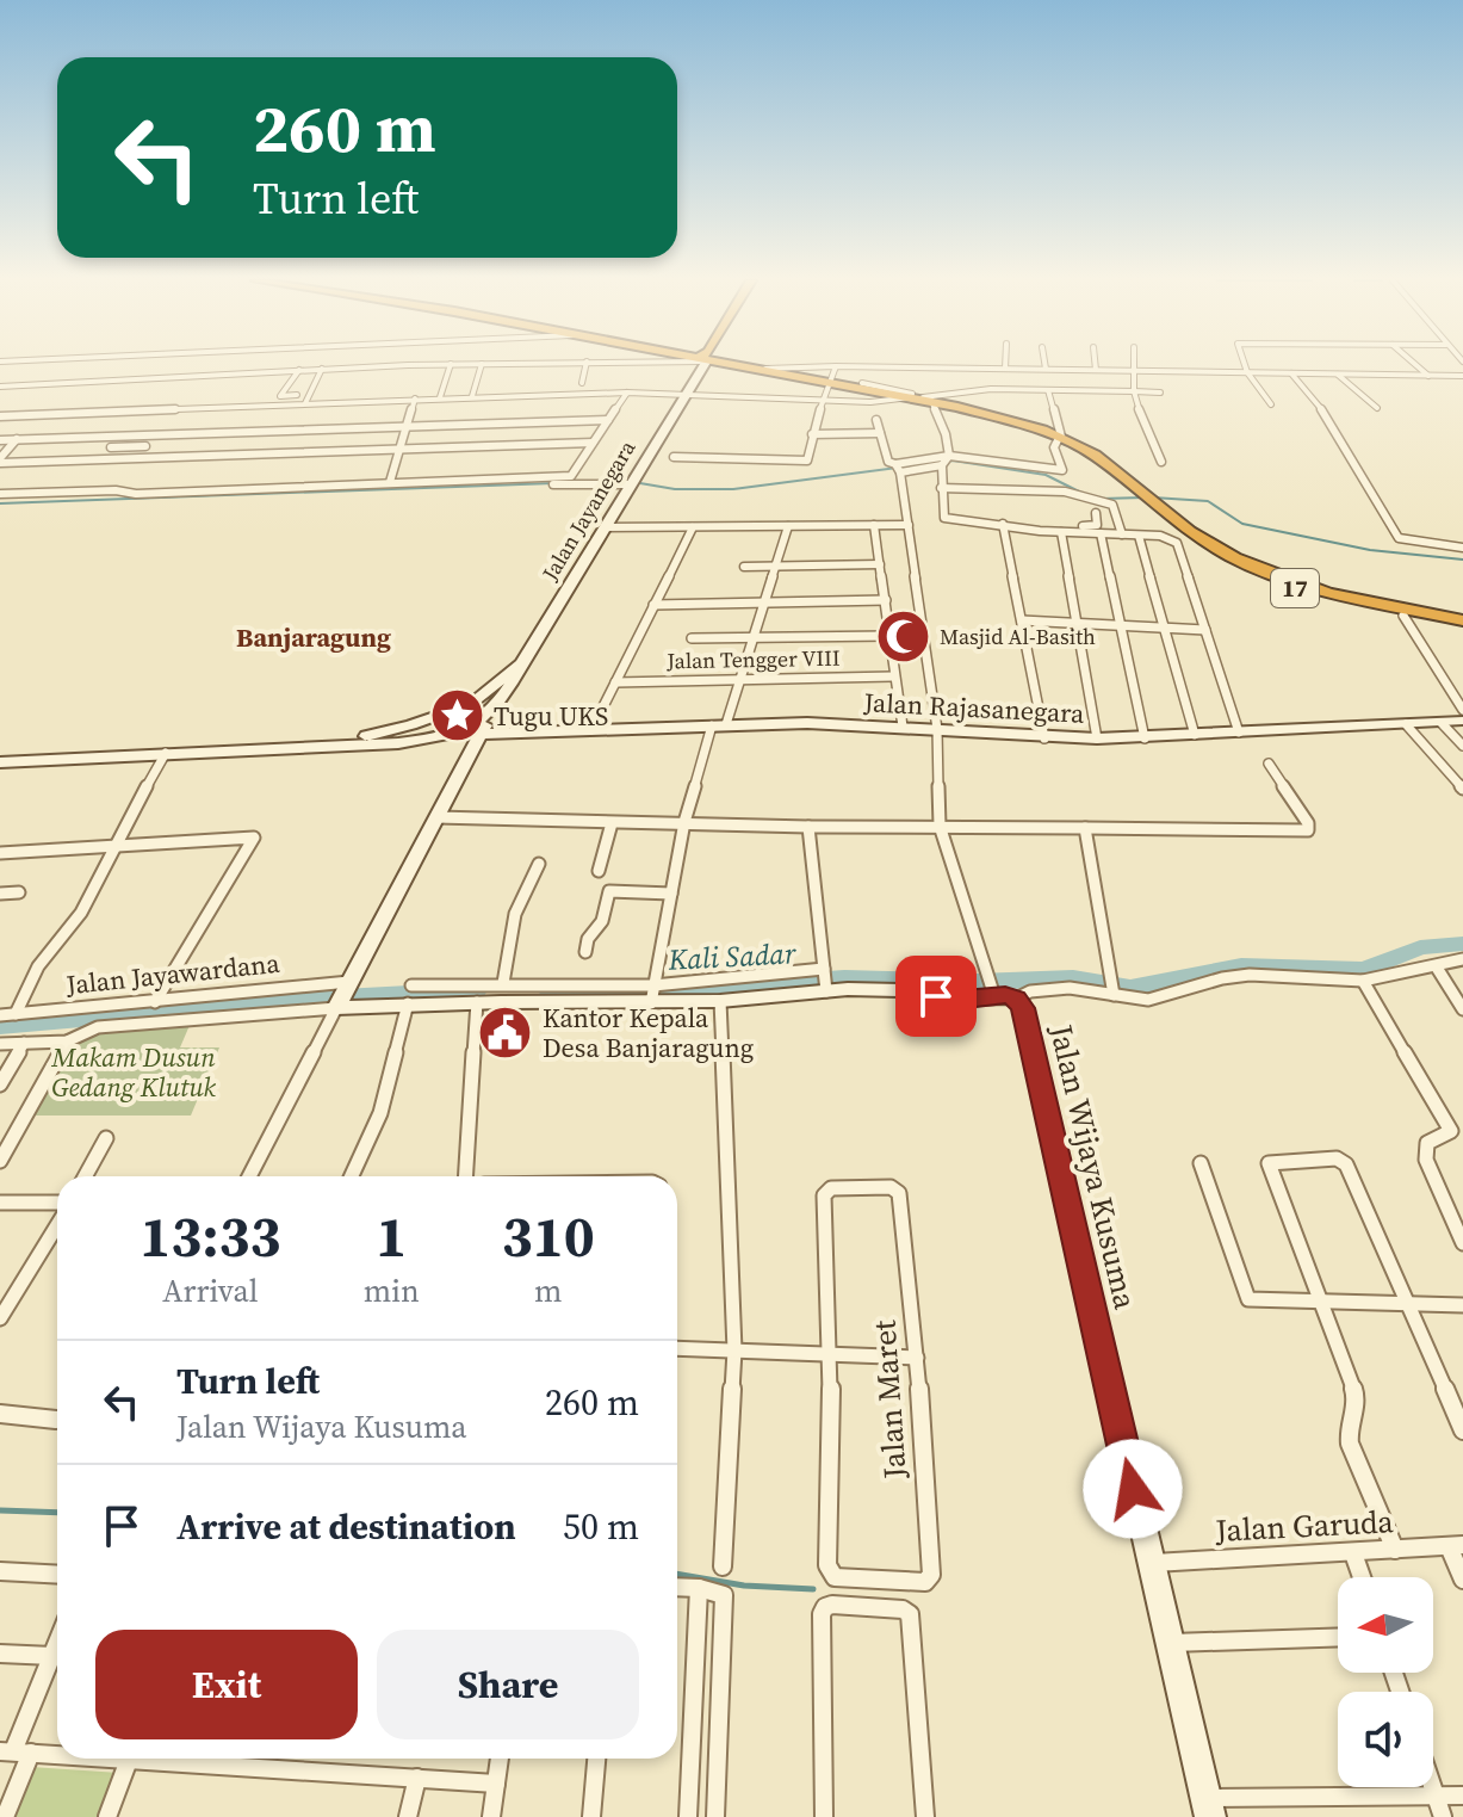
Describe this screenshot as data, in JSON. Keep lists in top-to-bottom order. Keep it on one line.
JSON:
{"streets":{"highway":["17"],"street":["Jalan Jayanegara","Jalan Tengger VIII","Jalan Rajasanegara","Jalan Jayawardana","Jalan Wijaya Kusuma","Jalan Maret","Jalan Garuda"]},"crossings":[["Jalan Jayanegara","Jalan Rajasanegara"],["Jalan Wijaya Kusuma","Jalan Garuda"]],"districts":["Banjaragung"],"water":["Kali Sadar"],"parks":["Makam Dusun Gedang Klutuk"],"places":{"mosque":["Masjid Al-Basith"],"place":["Tugu UKS"],"public building":["Kantor Kepala Desa Banjaragung"]},"north":"left","page":{"turn":["260 m","Turn left"],"eta":["13:33","Arrival","1","min","310","m"],"list":[{"name":"Turn left","note":"Jalan Wijaya Kusuma","value":"260 m"},{"name":"Arrive at destination","value":"50 m"}],"buttons":["Exit","Share"]}}
